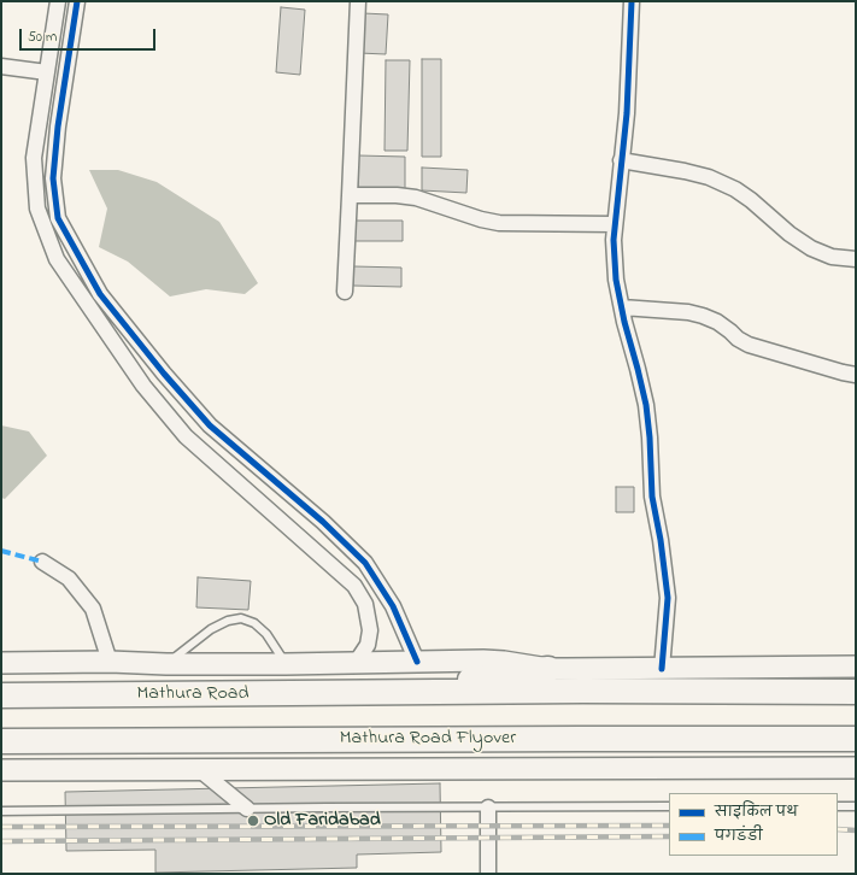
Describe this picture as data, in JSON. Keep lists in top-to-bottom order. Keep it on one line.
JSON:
{"streets":{"highway":["Mathura Road","Mathura Road Flyover"]},"places":["Old Faridabad"],"legend":["साइकिल पथ","पगडंडी"],"scale_bar":"50 m"}
